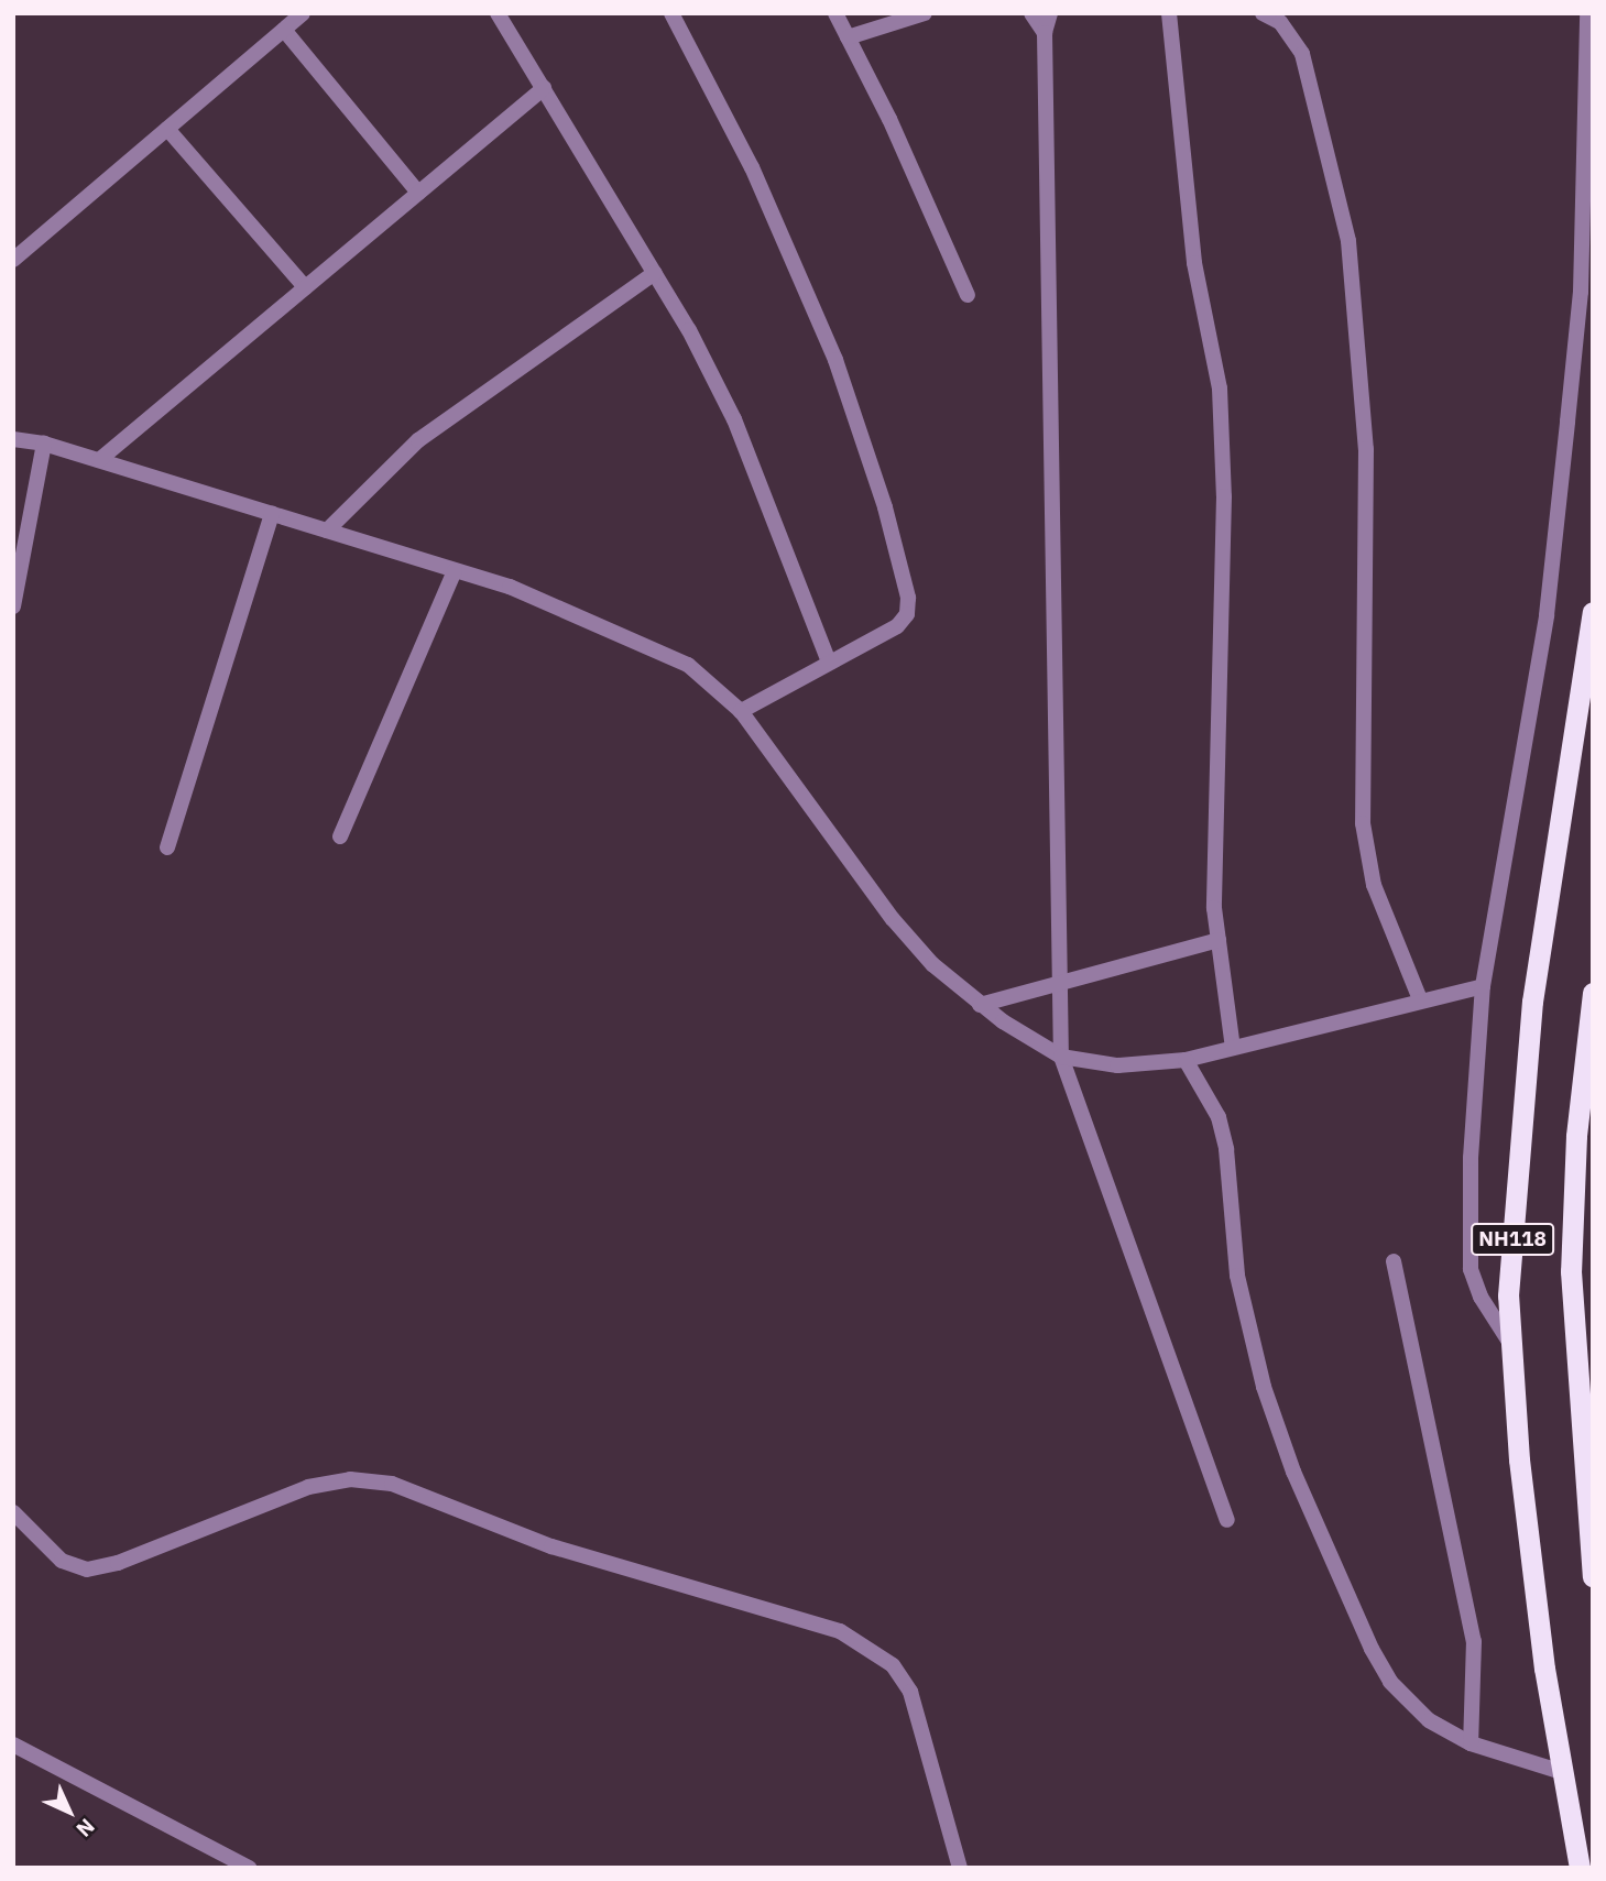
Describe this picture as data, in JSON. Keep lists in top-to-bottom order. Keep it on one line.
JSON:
{"streets":{"highway":["NH118"]},"north":"bottom right"}
